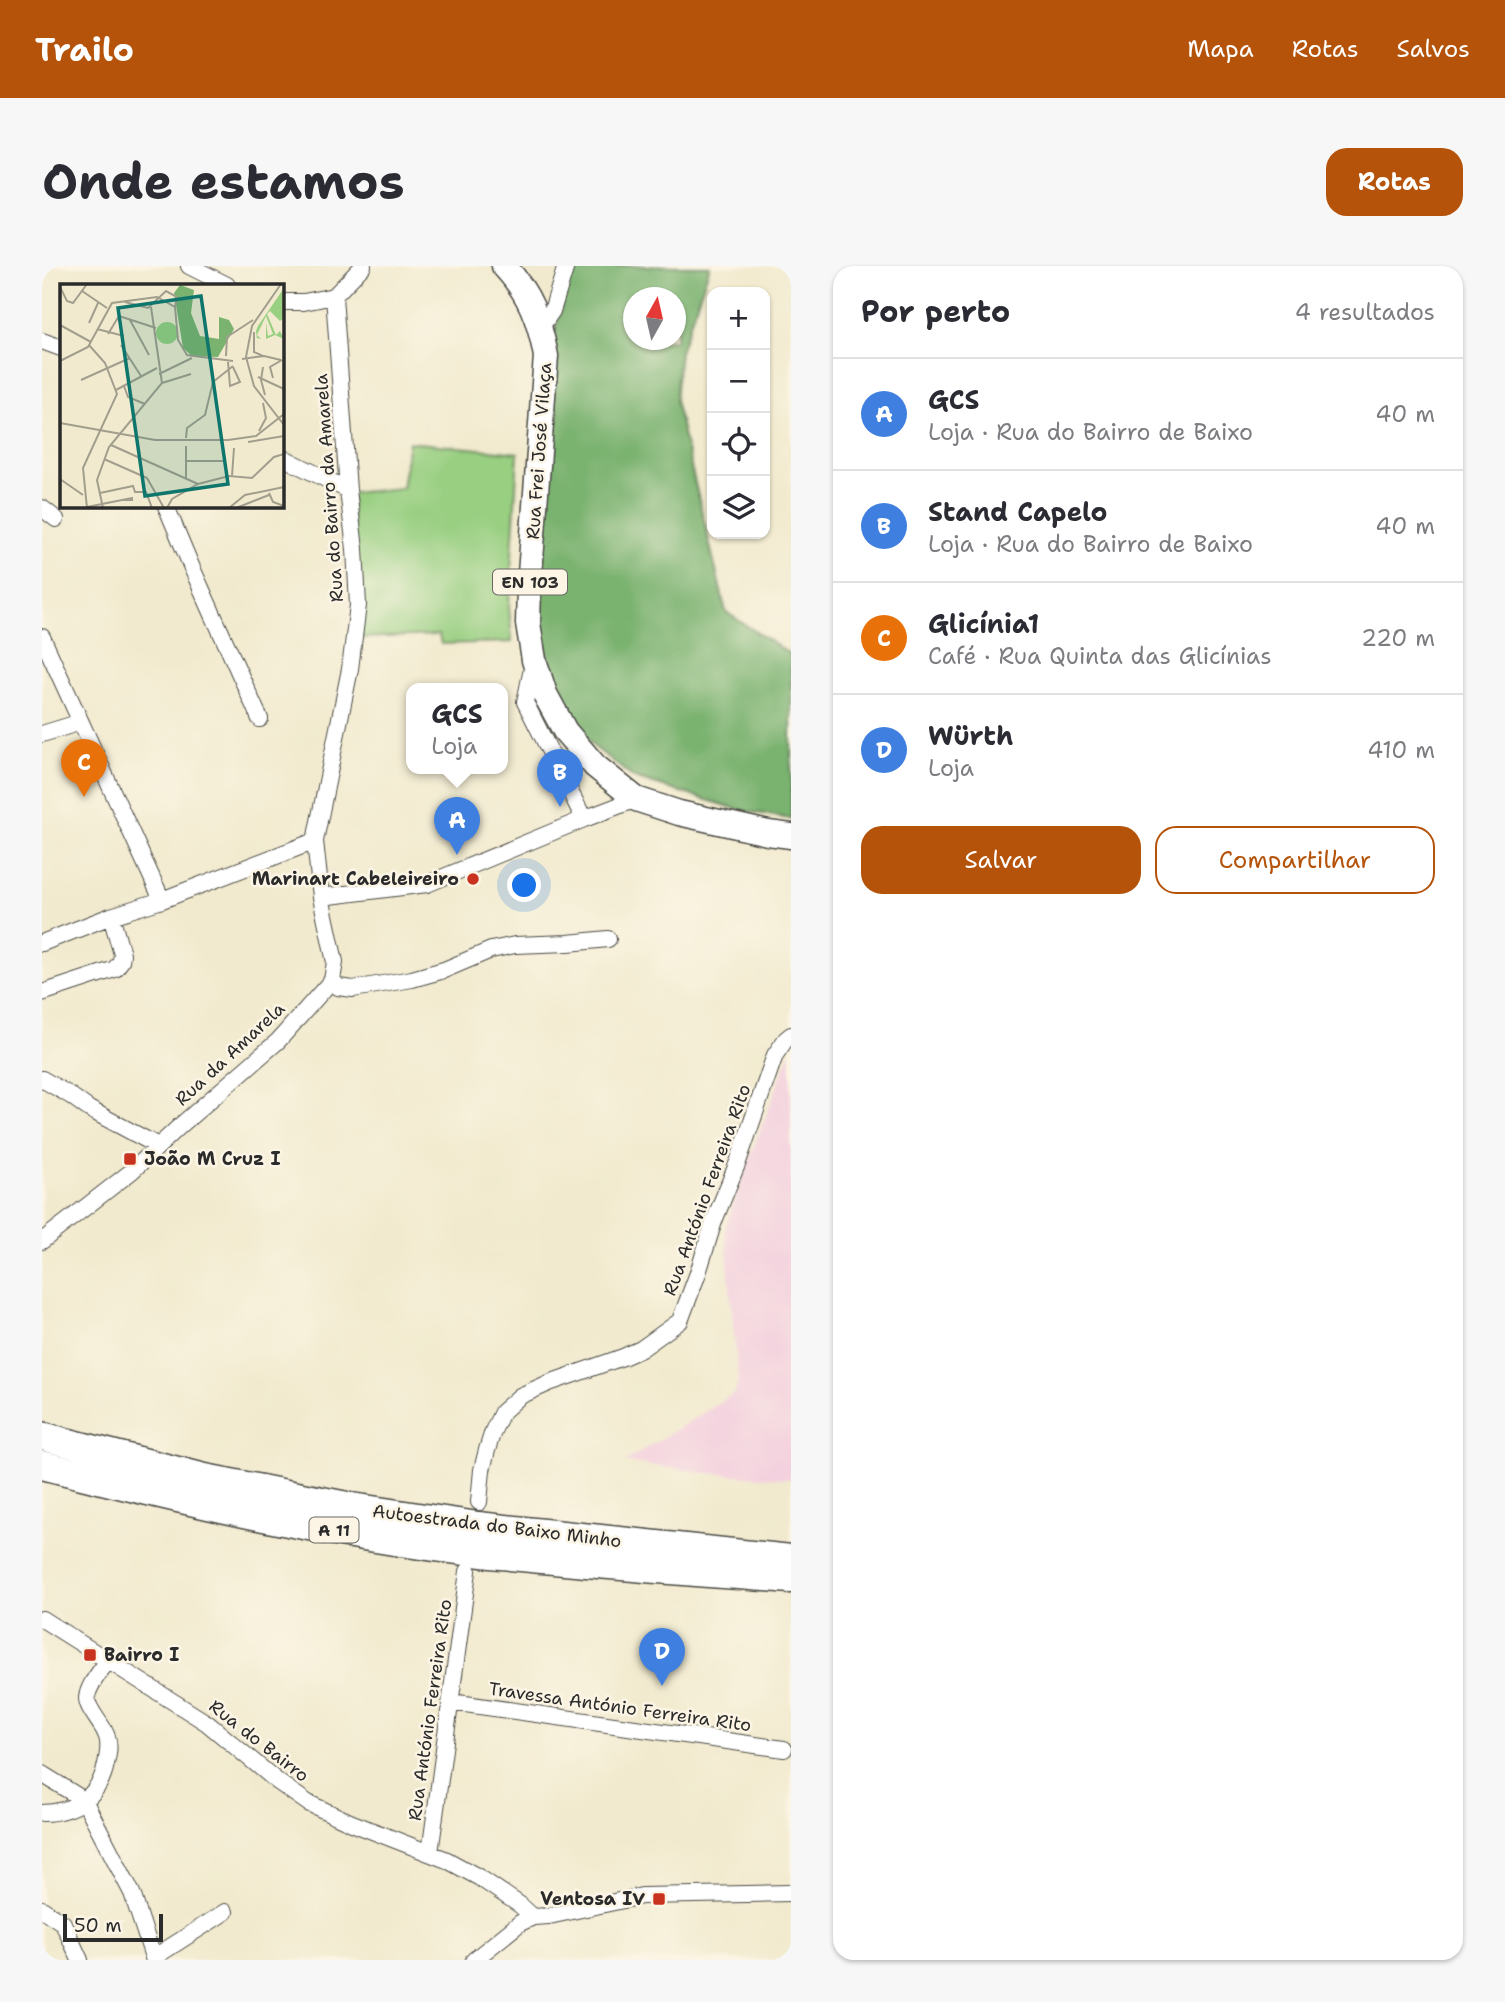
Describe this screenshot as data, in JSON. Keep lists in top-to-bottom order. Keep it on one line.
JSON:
{"streets":{"highway":["Autoestrada do Baixo Minho","A 11"],"main road":["Rua Frei José Vilaça","EN 103"],"street":["Rua do Bairro da Amarela","Rua da Amarela","Rua António Ferreira Rito","Travessa António Ferreira Rito","Rua do Bairro"]},"crossings":[["Rua Frei José Vilaça","EN 103"],["Rua António Ferreira Rito","Travessa António Ferreira Rito"],["Rua António Ferreira Rito","Rua do Bairro"],["Autoestrada do Baixo Minho","A 11"]],"places":{"other":["Marinart Cabeleireiro"],"transit":["João M Cruz I","Bairro I","Ventosa IV"]},"scale_bar":"50 m","north":"top","page":{"header":"Trailo","nav":["Mapa","Rotas","Salvos"],"buttons":["Rotas",["Salvar","Compartilhar"]],"title":"Onde estamos","heading":["Por perto","4 resultados"],"map_buttons":["+","−"],"list":[{"mark":"A","name":"GCS","note":"Loja · Rua do Bairro de Baixo","value":"40 m"},{"mark":"B","name":"Stand Capelo","note":"Loja · Rua do Bairro de Baixo","value":"40 m"},{"mark":"C","name":"Glicínia1","note":"Café · Rua Quinta das Glicínias","value":"220 m"},{"mark":"D","name":"Würth","note":"Loja","value":"410 m"}],"popup":["GCS","Loja"],"pins":["C","B","A","D"],"scale":"50 m"}}
